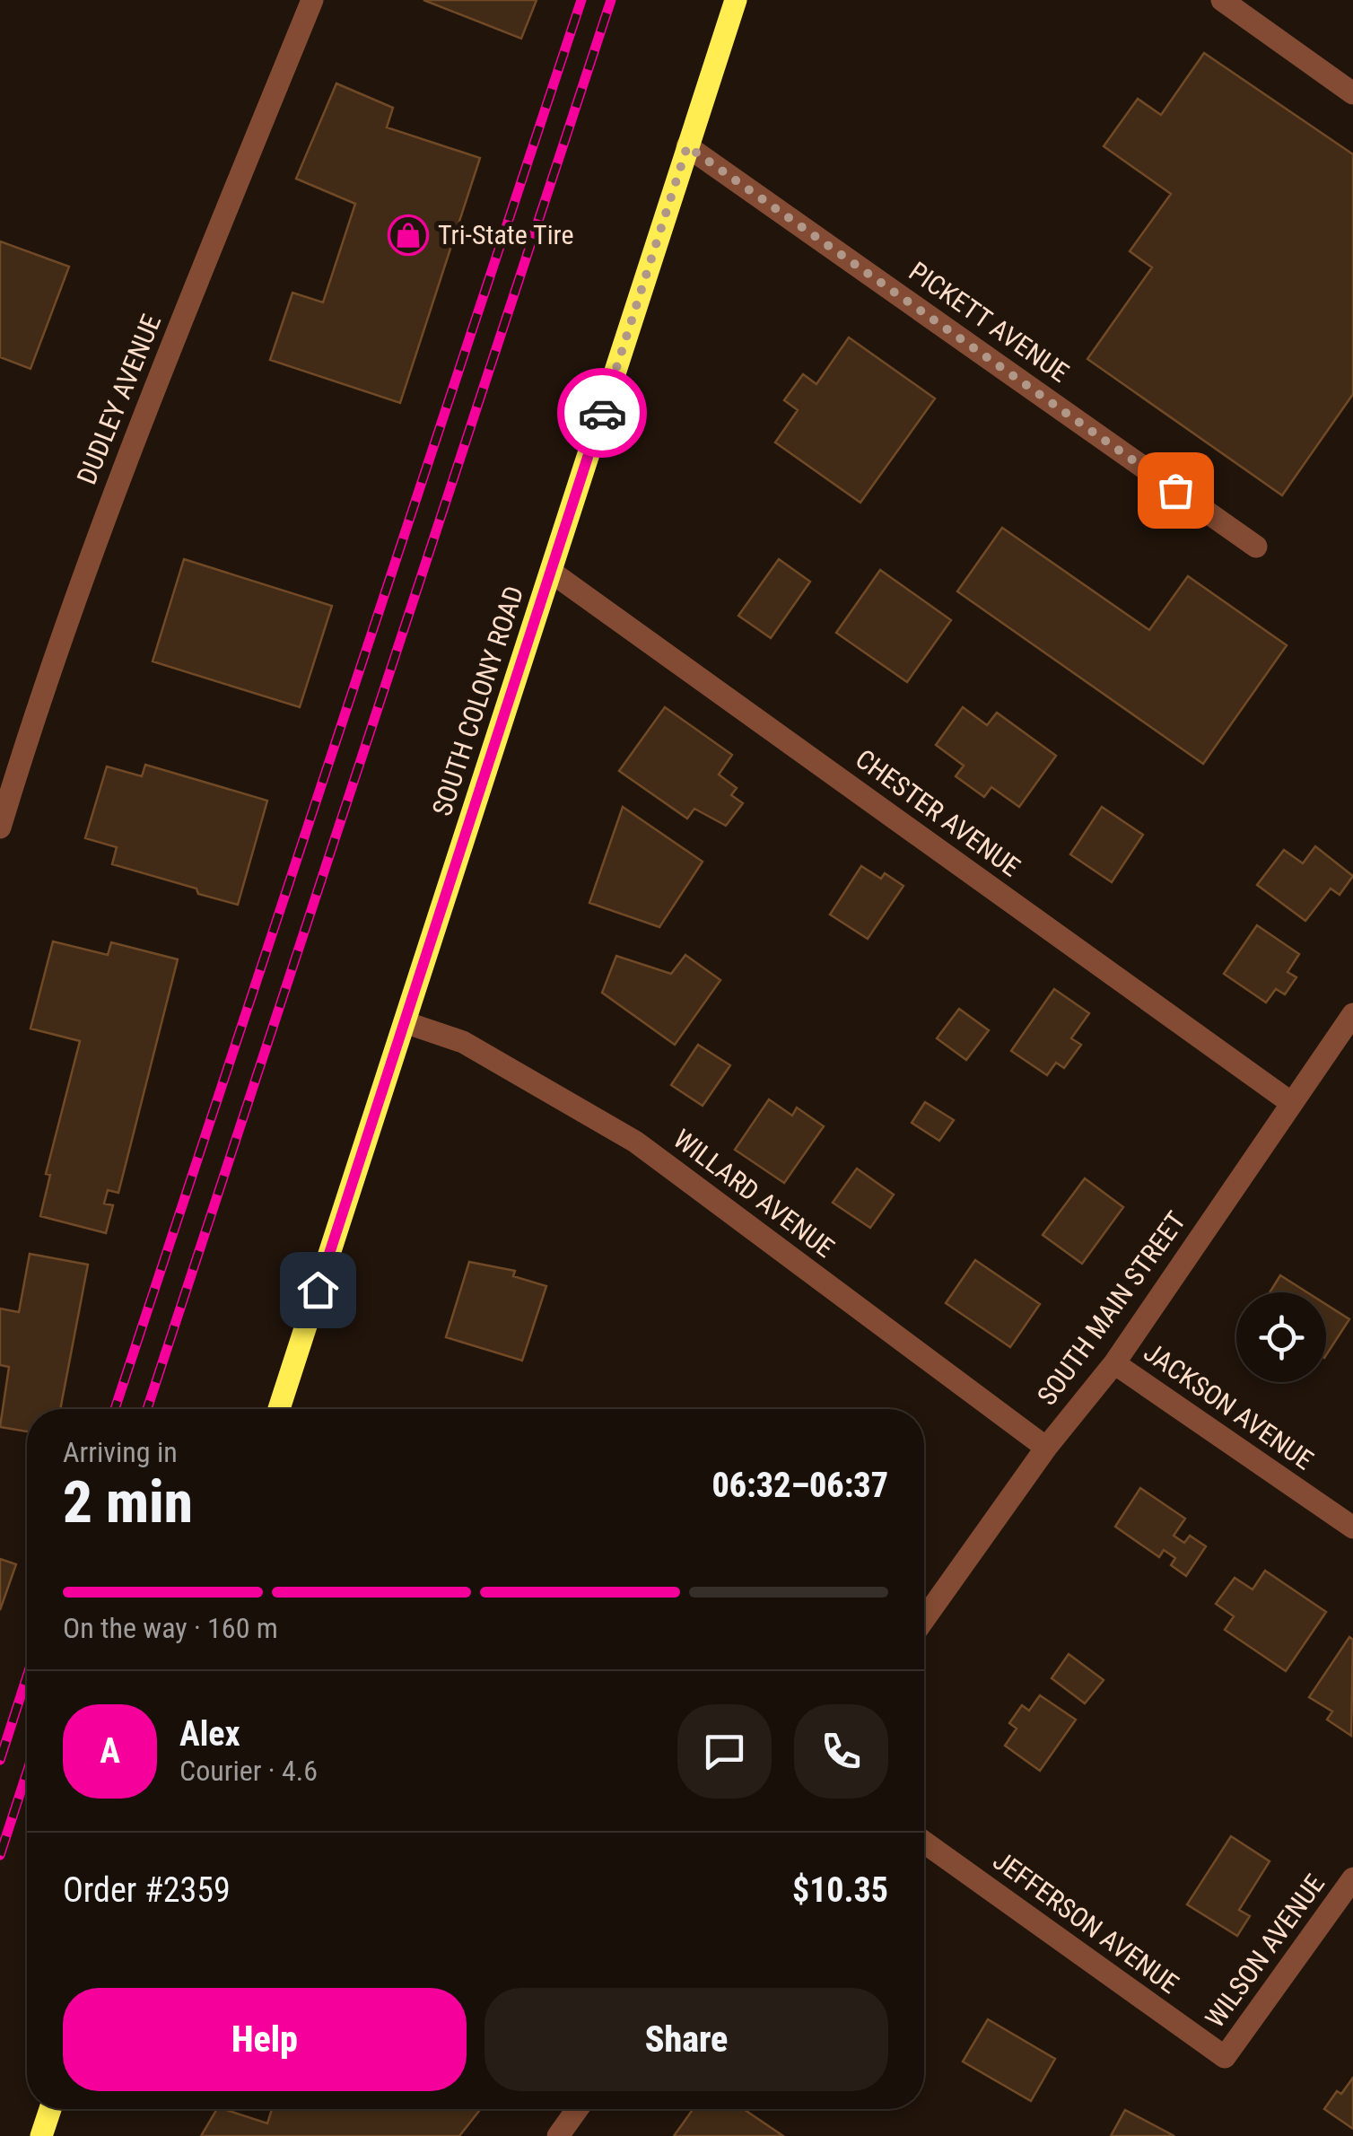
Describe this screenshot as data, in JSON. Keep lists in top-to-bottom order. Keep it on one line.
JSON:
{"streets":{"main road":["SOUTH COLONY ROAD"],"street":["PICKETT AVENUE","DUDLEY AVENUE","CHESTER AVENUE","WILLARD AVENUE","SOUTH MAIN STREET","JACKSON AVENUE","JEFFERSON AVENUE","WILSON AVENUE"]},"crossings":[["PICKETT AVENUE","SOUTH COLONY ROAD"],["SOUTH COLONY ROAD","CHESTER AVENUE"],["SOUTH COLONY ROAD","WILLARD AVENUE"],["CHESTER AVENUE","SOUTH MAIN STREET"],["WILLARD AVENUE","SOUTH MAIN STREET"],["SOUTH MAIN STREET","JACKSON AVENUE"],["JEFFERSON AVENUE","WILSON AVENUE"]],"places":{"shop":["Tri-State Tire"]},"page":{"heading":["2 min","Arriving in","06:32–06:37"],"panel":["Alex","Courier · 4.6","Order #2359","$10.35"],"bar":"On the way · 160 m","round":"A","buttons":["Help","Share"]}}
